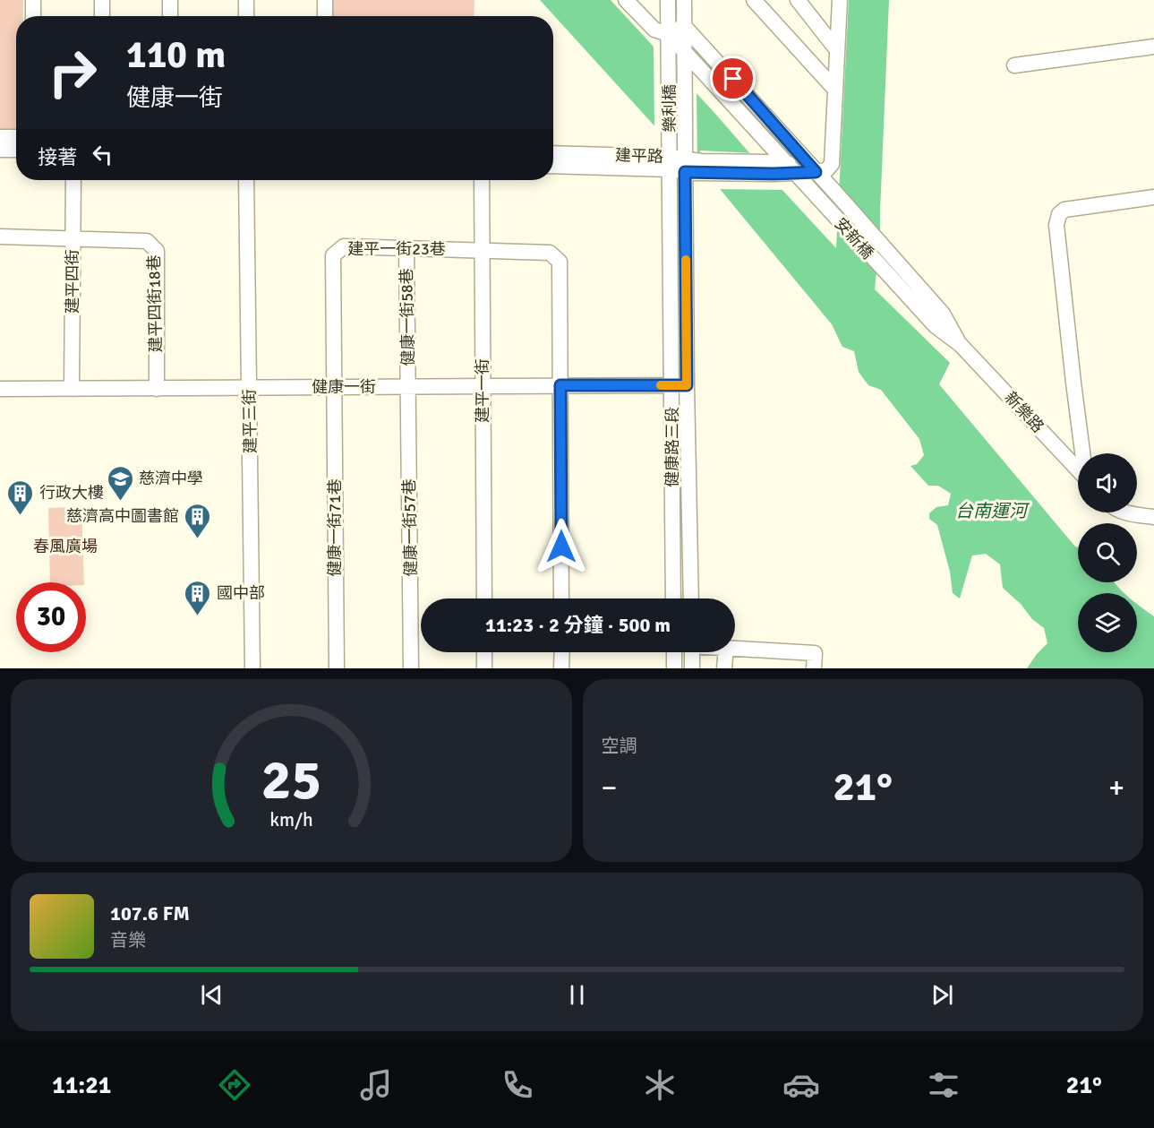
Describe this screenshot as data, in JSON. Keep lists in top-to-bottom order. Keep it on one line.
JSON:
{"streets":{"street":["樂利橋","建平路","安新橋","建平一街23巷","建平四街","建平四街18巷","健康一街58巷","健康一街","建平一街","新樂路","建平三街","健康路三段","健康一街71巷","健康一街57巷"]},"crossings":[["樂利橋","建平路"],["樂利橋","健康路三段"],["建平路","安新橋"],["建平路","健康路三段"],["安新橋","新樂路"],["建平一街23巷","健康一街58巷"],["建平一街23巷","健康一街"],["建平一街23巷","建平一街"],["建平一街23巷","健康一街71巷"],["建平四街","建平四街18巷"],["建平四街","健康一街"],["建平四街18巷","健康一街"],["健康一街58巷","健康一街"],["健康一街58巷","健康一街57巷"],["健康一街","建平一街"],["健康一街","建平三街"],["健康一街","健康路三段"],["健康一街","健康一街71巷"],["健康一街","健康一街57巷"]],"water":["台南運河"],"parks":["春風廣場"],"places":{"school or university":["慈濟中學"],"building":["行政大樓","慈濟高中圖書館","國中部"]},"page":{"turn":["110 m","健康一街"],"then":"接著","limit":"30","trip":"11:23 · 2 分鐘 · 500 m","tile":"空調","heat":["−","21°","+"],"song":["107.6 FM","音樂"],"tabs":["11:21","21°"],"gauge":["25","km/h"]}}
